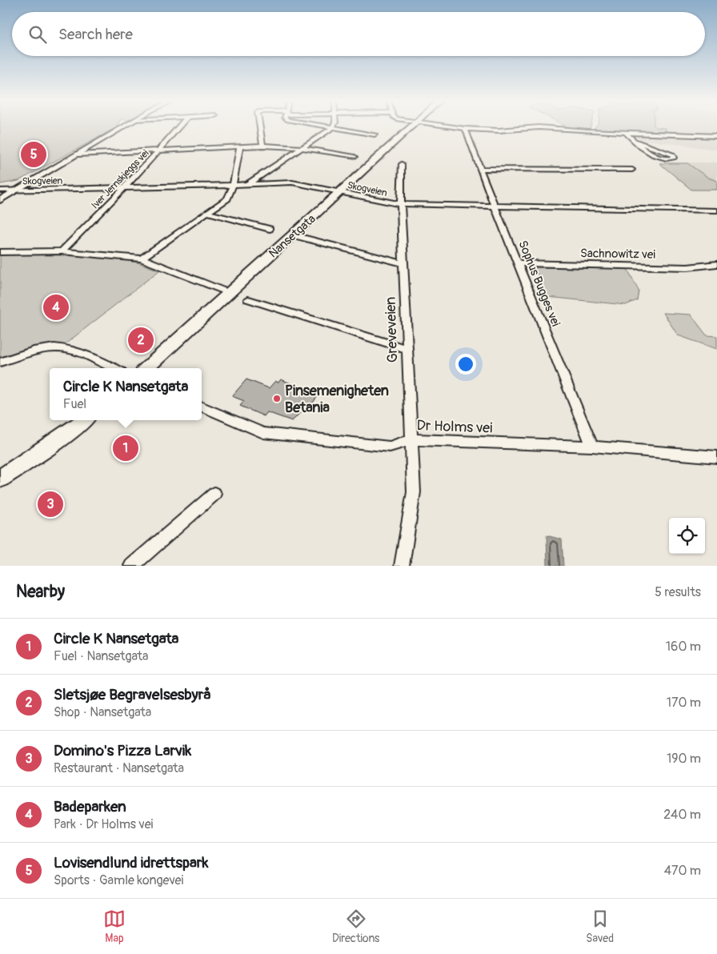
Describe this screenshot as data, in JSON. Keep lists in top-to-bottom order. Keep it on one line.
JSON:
{"streets":{"main road":["Nansetgata"],"street":["Iver Jernskjeggs vei","Skogveien","Sachnowitz vei","Sophus Bugges vei","Greveveien","Dr Holms vei"]},"crossings":[["Iver Jernskjeggs vei","Skogveien"],["Skogveien","Nansetgata"],["Skogveien","Sophus Bugges vei"],["Skogveien","Greveveien"],["Sachnowitz vei","Sophus Bugges vei"],["Sophus Bugges vei","Dr Holms vei"],["Greveveien","Dr Holms vei"]],"places":["Pinsemenigheten Betania"],"page":{"search":"Search here","pins":["5","4","2","1","3"],"popup":["Circle K Nansetgata","Fuel"],"heading":["Nearby","5 results"],"list":[{"mark":"1","name":"Circle K Nansetgata","note":"Fuel · Nansetgata","value":"160 m"},{"mark":"2","name":"Sletsjøe Begravelsesbyrå","note":"Shop · Nansetgata","value":"170 m"},{"mark":"3","name":"Domino's Pizza Larvik","note":"Restaurant · Nansetgata","value":"190 m"},{"mark":"4","name":"Badeparken","note":"Park · Dr Holms vei","value":"240 m"},{"mark":"5","name":"Lovisendlund idrettspark","note":"Sports · Gamle kongevei","value":"470 m"}],"nav":["Map","Directions","Saved"]}}
